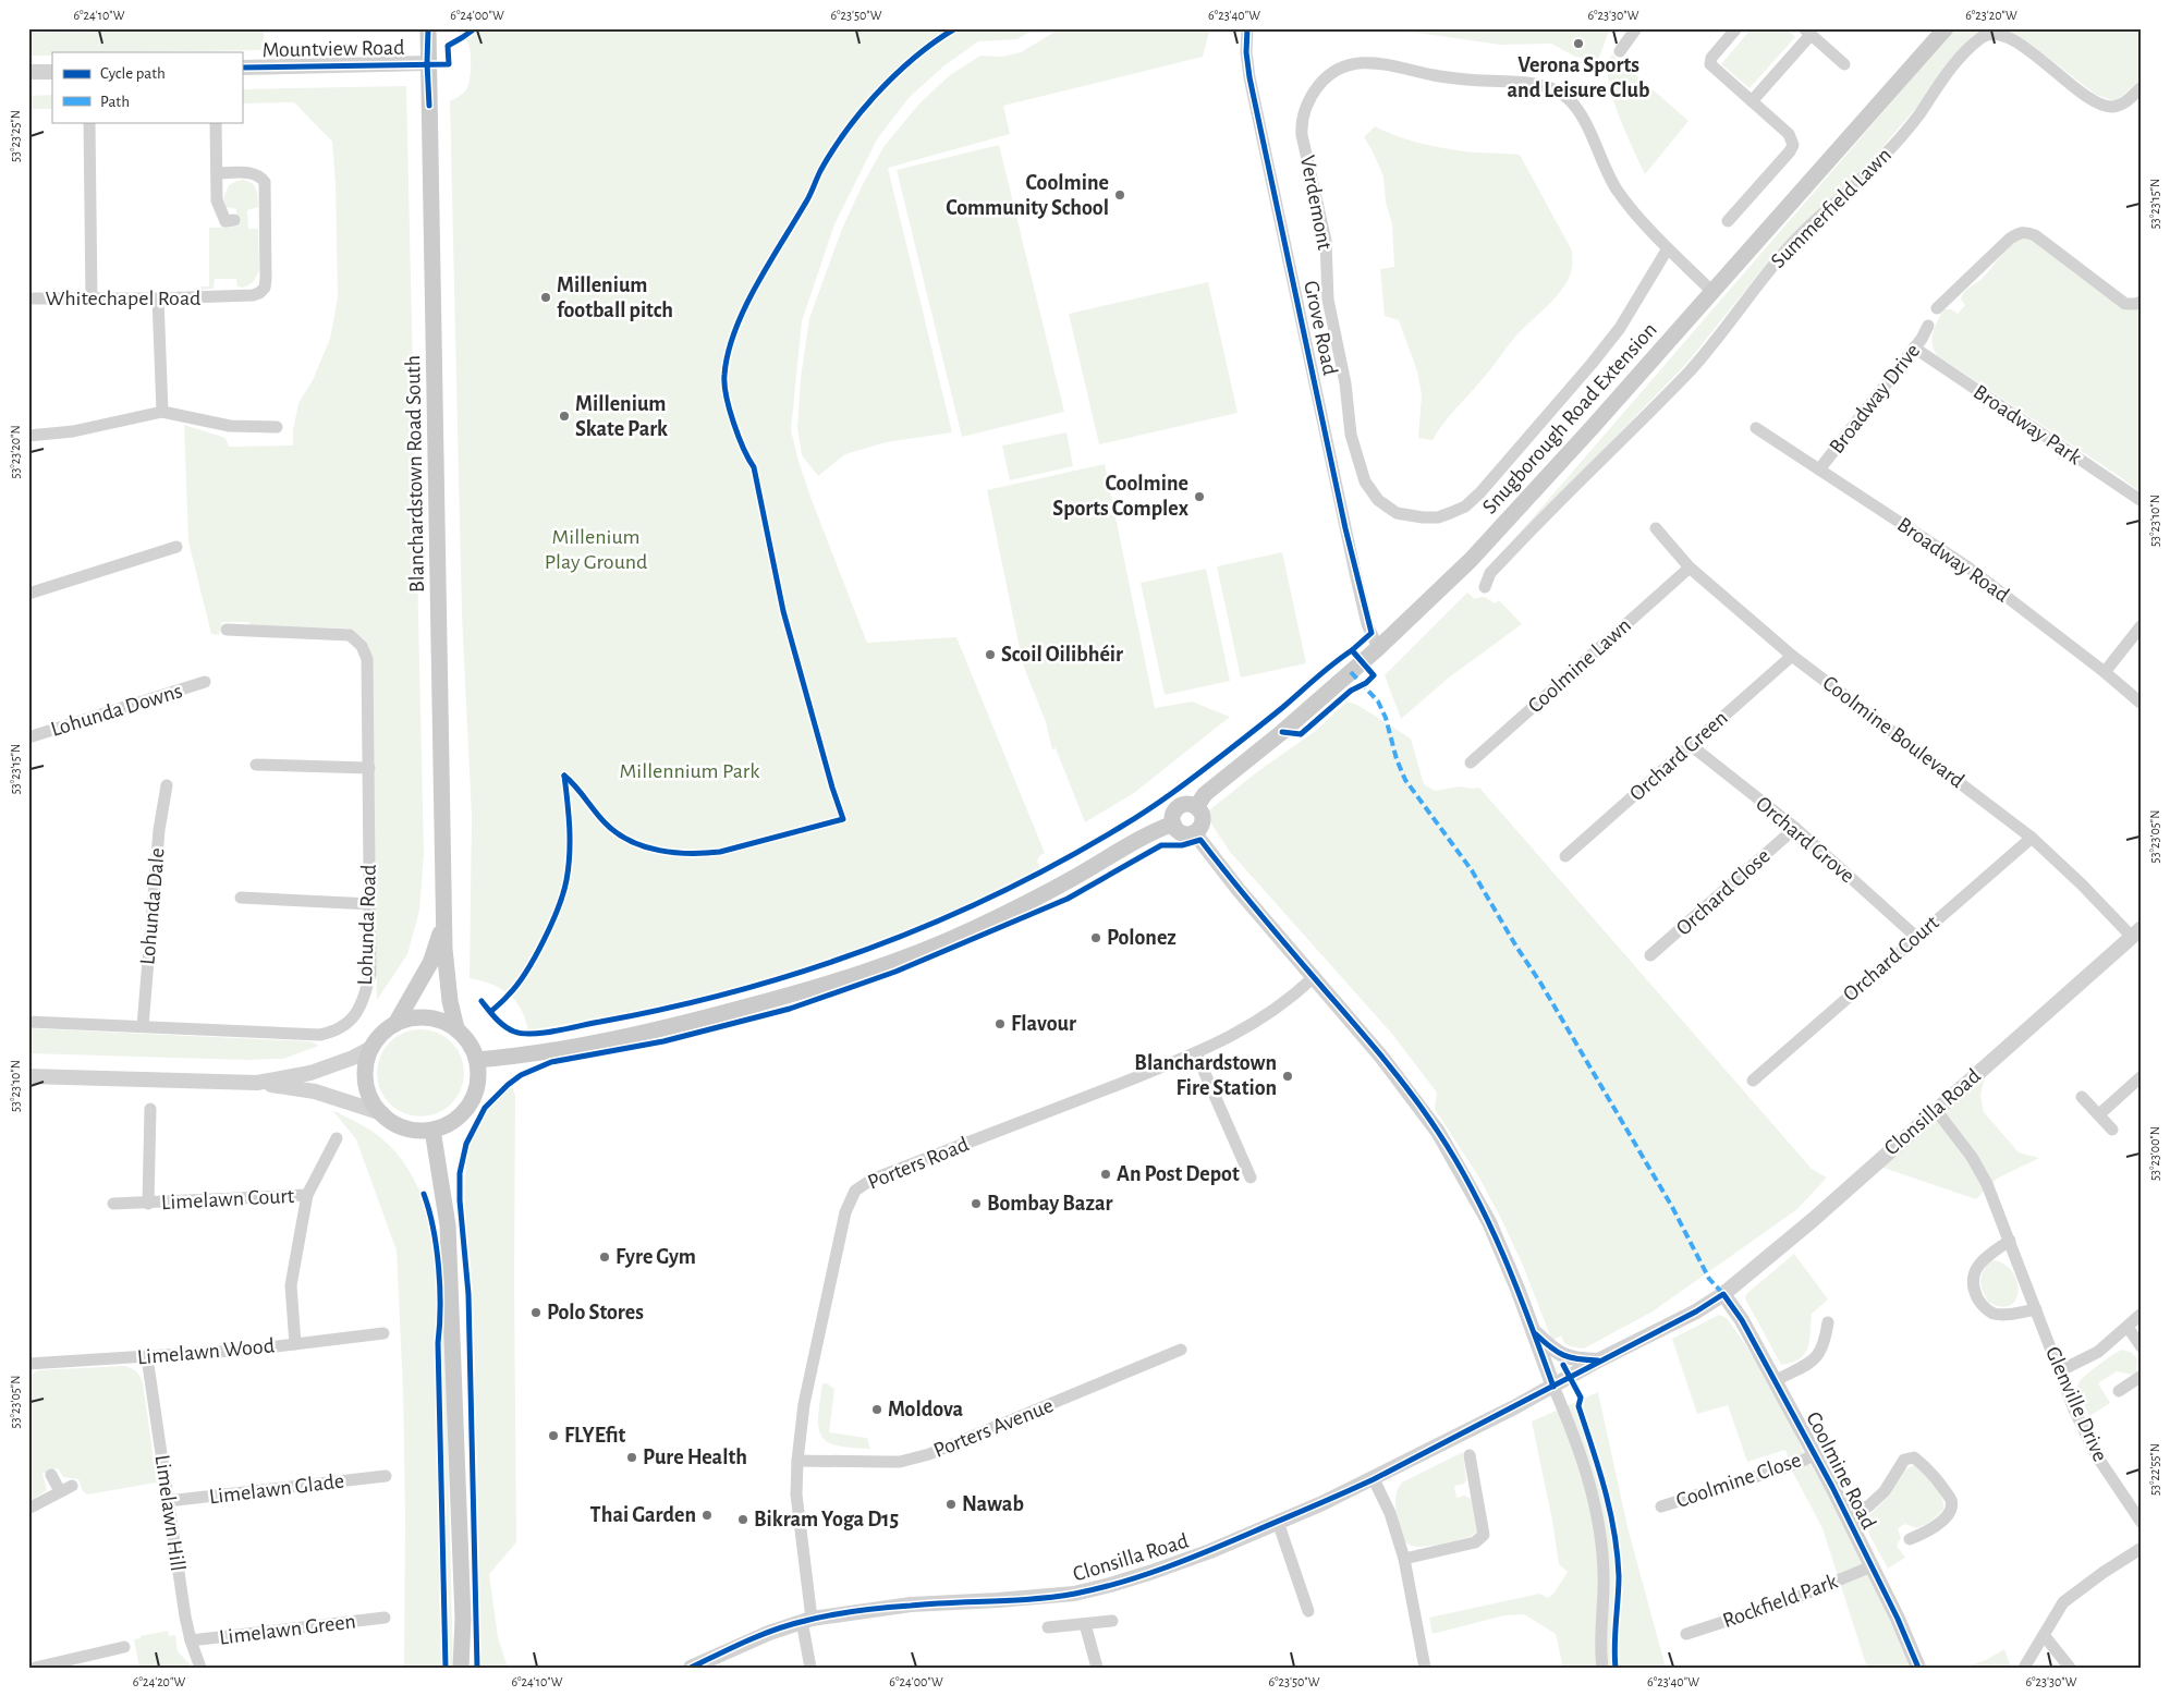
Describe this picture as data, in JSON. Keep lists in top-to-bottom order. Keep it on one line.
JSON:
{"streets":{"main road":["Snugborough Road Extension","Blanchardstown Road South"],"street":["Mountview Road","Verdemont","Summerfield Lawn","Whitechapel Road","Grove Road","Broadway Drive","Broadway Park","Broadway Road","Coolmine Lawn","Lohunda Downs","Coolmine Boulevard","Orchard Green","Orchard Grove","Orchard Close","Lohunda Dale","Lohunda Road","Orchard Court","Clonsilla Road","Porters Road","Limelawn Court","Limelawn Wood","Glenville Drive","Porters Avenue","Coolmine Road","Coolmine Close","Limelawn Glade","Limelawn Hill","Rockfield Park","Limelawn Green"]},"crossings":[["Mountview Road","Blanchardstown Road South"],["Verdemont","Snugborough Road Extension"],["Grove Road","Snugborough Road Extension"],["Broadway Drive","Broadway Park"],["Broadway Drive","Broadway Road"],["Coolmine Lawn","Coolmine Boulevard"],["Coolmine Boulevard","Orchard Green"],["Coolmine Boulevard","Orchard Court"],["Coolmine Boulevard","Clonsilla Road"],["Orchard Green","Orchard Grove"],["Orchard Grove","Orchard Close"],["Orchard Grove","Orchard Court"],["Lohunda Dale","Lohunda Road"],["Clonsilla Road","Porters Road"],["Clonsilla Road","Glenville Drive"],["Clonsilla Road","Coolmine Road"],["Porters Road","Porters Avenue"],["Limelawn Court","Limelawn Wood"],["Limelawn Wood","Limelawn Hill"],["Coolmine Road","Coolmine Close"],["Coolmine Road","Rockfield Park"],["Limelawn Glade","Limelawn Hill"],["Limelawn Hill","Limelawn Green"]],"parks":["Millenium Play Ground","Millennium Park"],"places":["Verona Sports and Leisure Club","Coolmine Community School","Millenium football pitch","Millenium Skate Park","Coolmine Sports Complex","Scoil Oilibhéir","Polonez","Flavour","Blanchardstown Fire Station","An Post Depot","Bombay Bazar","Fyre Gym","Polo Stores","Moldova","FLYEfit","Pure Health","Nawab","Thai Garden","Bikram Yoga D15"],"legend":["Cycle path","Path"],"coordinates":["6°24'10\"W","6°24'00\"W","6°23'50\"W","6°23'40\"W","6°23'30\"W","6°23'20\"W","53°23'25\"N","53°23'15\"N","53°23'20\"N","53°23'10\"N","53°23'05\"N","53°23'00\"N","53°22'55\"N","6°24'20\"W"]}
